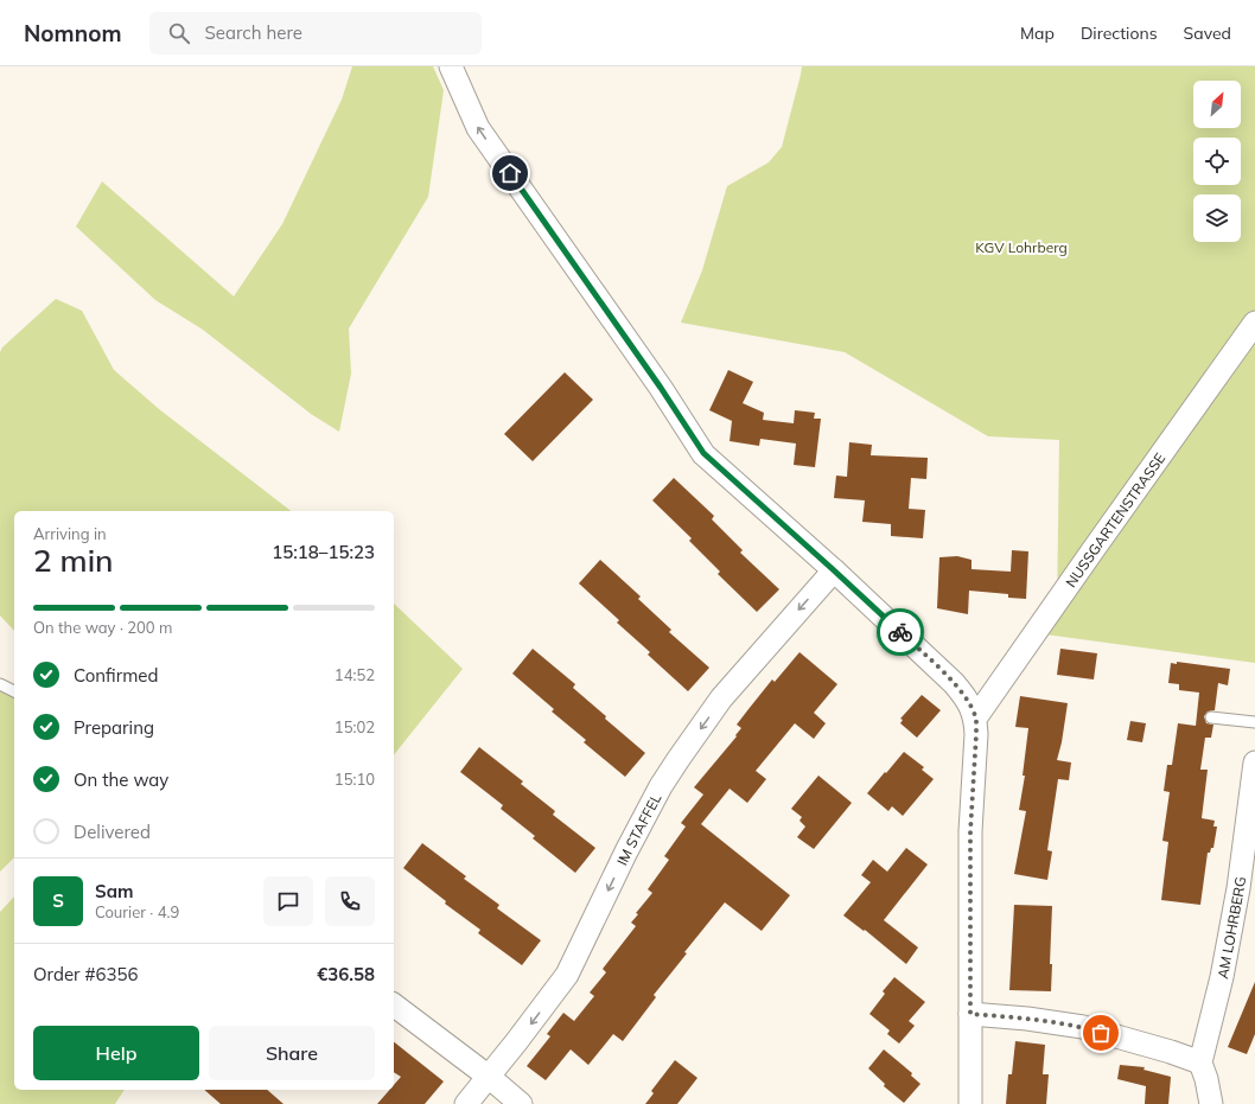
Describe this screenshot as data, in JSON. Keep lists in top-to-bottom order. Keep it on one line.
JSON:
{"streets":{"street":["NUSSGARTENSTRASSE","IM STAFFEL","AM LOHRBERG"]},"one_way":["IM STAFFEL"],"parks":["KGV Lohrberg"],"north":"top right","page":{"header":"Nomnom","search":"Search here","nav":["Map","Directions","Saved"],"heading":["2 min","Arriving in","15:18–15:23"],"panel":["Sam","Courier · 4.9","Order #6356","€36.58"],"bar":"On the way · 200 m","list":[["Confirmed","14:52"],["Preparing","15:02"],["On the way","15:10"],"Delivered"],"round":"S","buttons":["Help","Share"]}}
